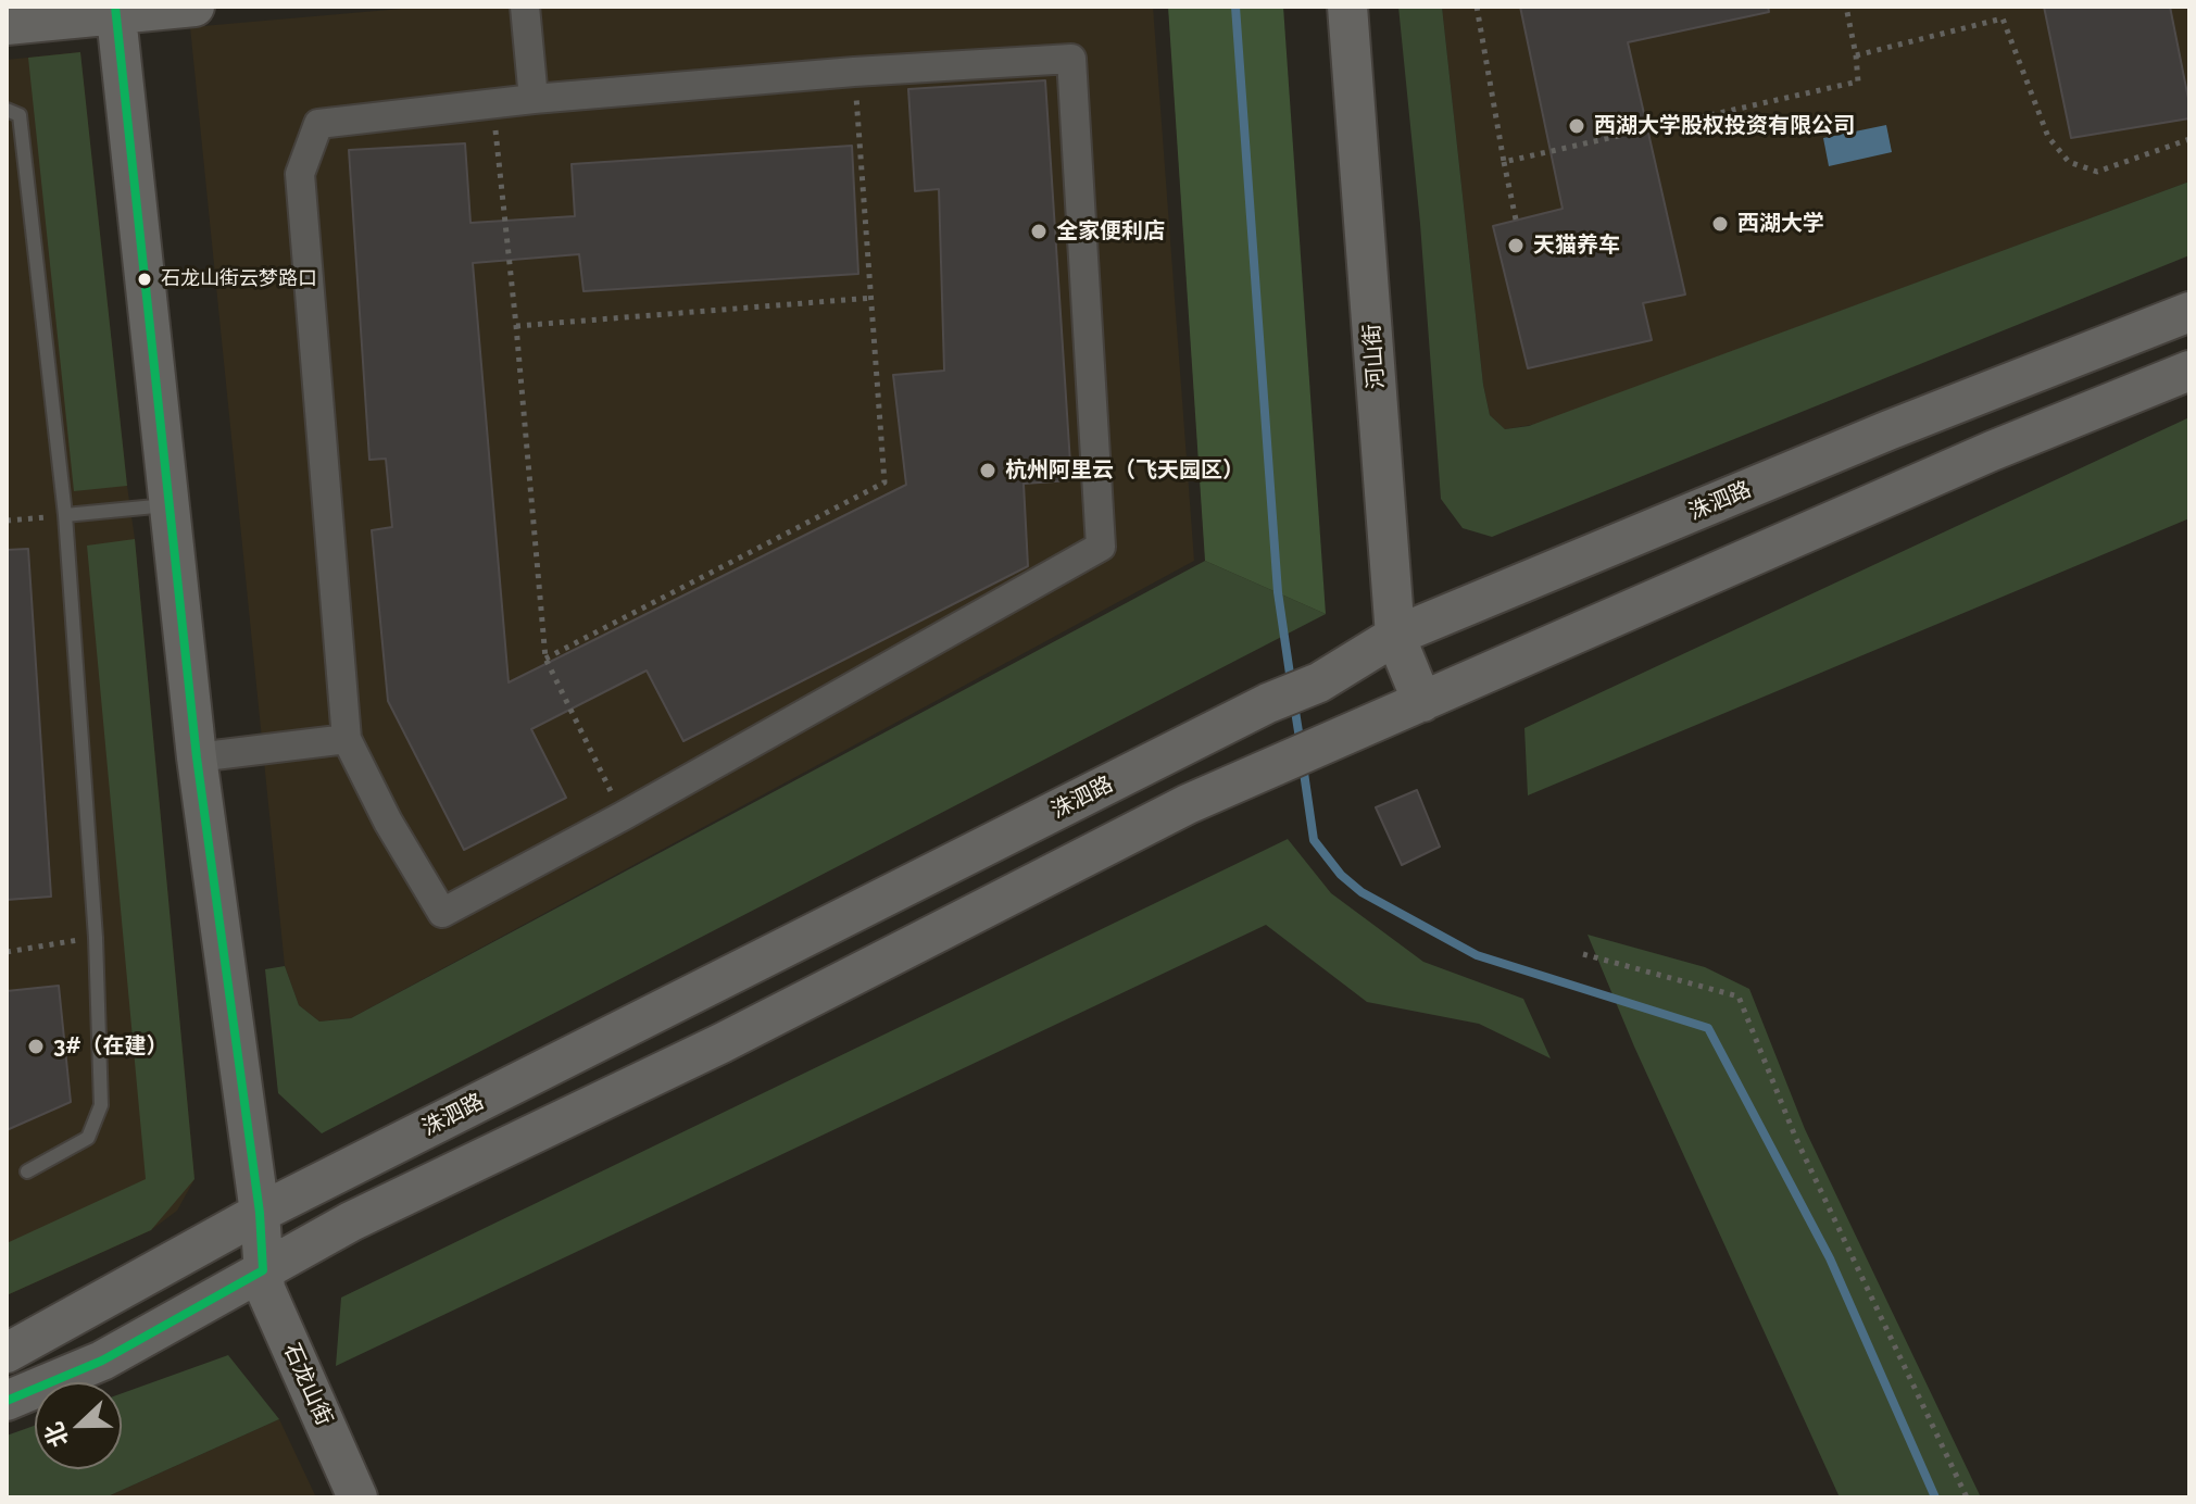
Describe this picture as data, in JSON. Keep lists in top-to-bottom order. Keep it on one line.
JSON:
{"streets":{"street":["河山街","洙泗路","石龙山街"]},"crossings":[["河山街","洙泗路"],["洙泗路","石龙山街"]],"places":["西湖大学股权投资有限公司","西湖大学","全家便利店","天猫养车","石龙山街云梦路口","杭州阿里云（飞天园区）","3#（在建）"],"north":"left"}
